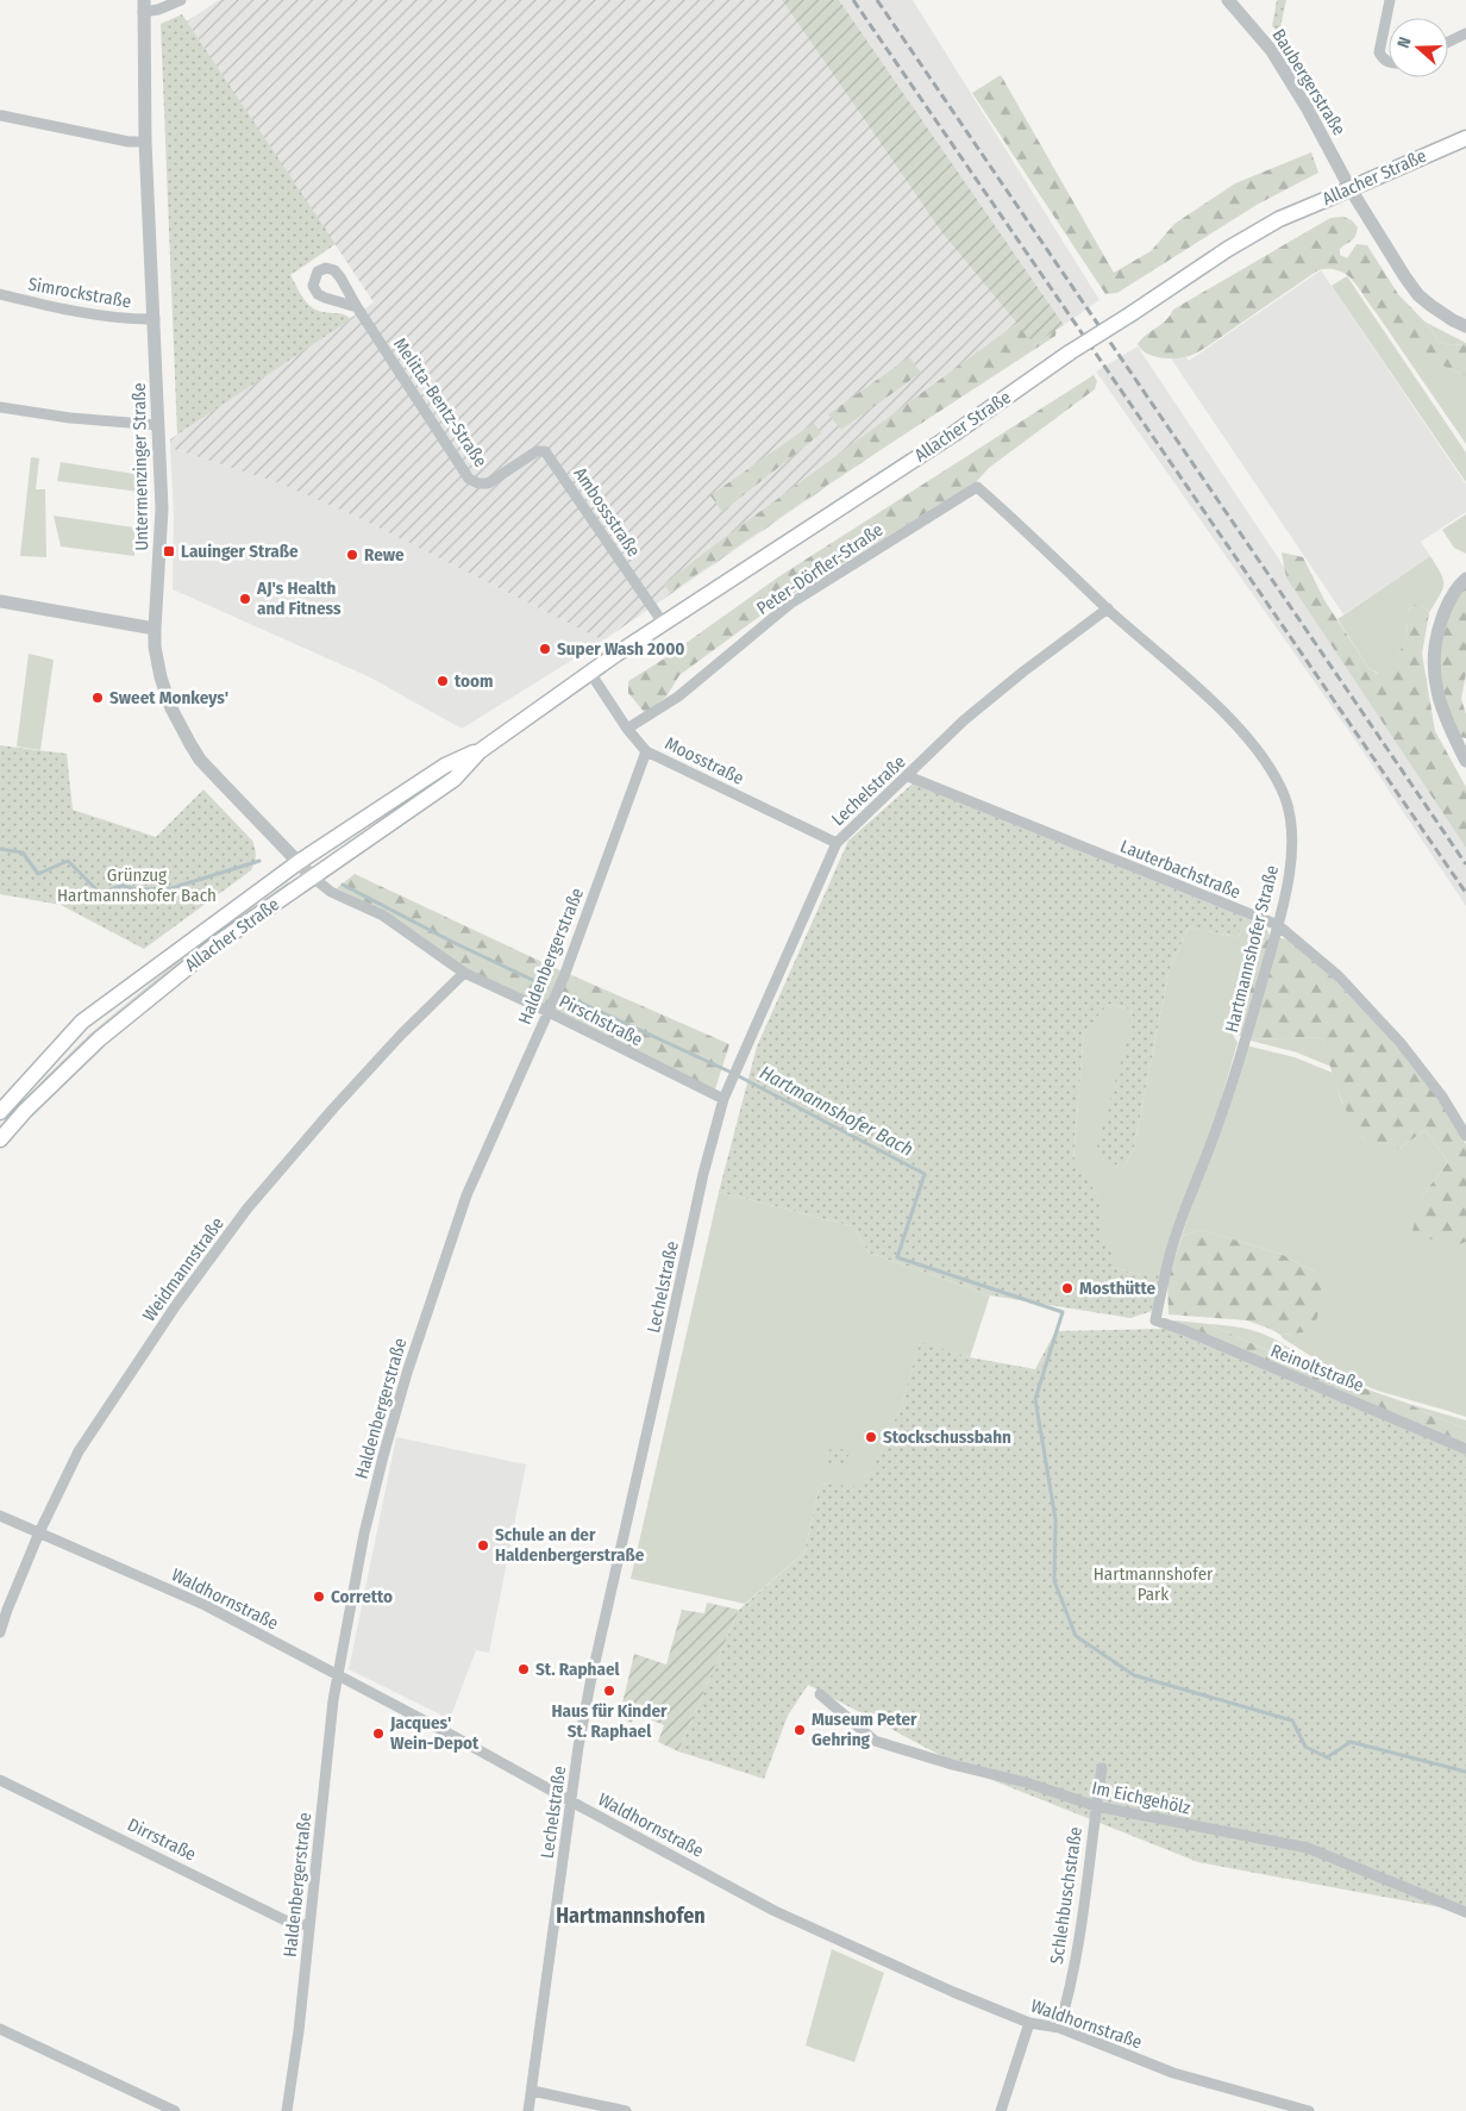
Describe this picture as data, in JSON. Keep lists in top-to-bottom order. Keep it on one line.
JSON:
{"streets":{"main road":["Allacher Straße"],"street":["Baubergerstraße","Simrockstraße","Melitta-Bentz-Straße","Untermenzinger Straße","Ambossstraße","Peter-Dörfler-Straße","Moosstraße","Lechelstraße","Lauterbachstraße","Hartmannshofer Straße","Haldenbergerstraße","Pirschstraße","Weidmannstraße","Reinoltstraße","Waldhornstraße","Im Eichgehölz","Dirrstraße","Schlehbuschstraße"]},"crossings":[["Allacher Straße","Untermenzinger Straße"],["Allacher Straße","Ambossstraße"],["Allacher Straße","Moosstraße"],["Allacher Straße","Pirschstraße"],["Simrockstraße","Untermenzinger Straße"],["Melitta-Bentz-Straße","Ambossstraße"],["Untermenzinger Straße","Pirschstraße"],["Peter-Dörfler-Straße","Moosstraße"],["Peter-Dörfler-Straße","Hartmannshofer Straße"],["Moosstraße","Lechelstraße"],["Moosstraße","Haldenbergerstraße"],["Lechelstraße","Lauterbachstraße"],["Lechelstraße","Hartmannshofer Straße"],["Lechelstraße","Pirschstraße"],["Lechelstraße","Waldhornstraße"],["Lauterbachstraße","Hartmannshofer Straße"],["Hartmannshofer Straße","Reinoltstraße"],["Haldenbergerstraße","Pirschstraße"],["Haldenbergerstraße","Waldhornstraße"],["Haldenbergerstraße","Dirrstraße"],["Pirschstraße","Weidmannstraße"],["Weidmannstraße","Waldhornstraße"],["Waldhornstraße","Schlehbuschstraße"],["Im Eichgehölz","Schlehbuschstraße"]],"districts":["Hartmannshofen"],"water":["Hartmannshofer Bach"],"parks":["Grünzug Hartmannshofer Bach","Hartmannshofer Park"],"places":{"transit":["Lauinger Straße"],"other":["Rewe","AJ's Health and Fitness","Super Wash 2000","toom","Sweet Monkeys'","Mosthütte","Stockschussbahn","Schule an der Haldenbergerstraße","Corretto","St. Raphael","Haus für Kinder St. Raphael","Museum Peter Gehring","Jacques' Wein-Depot"]},"north":"left"}
